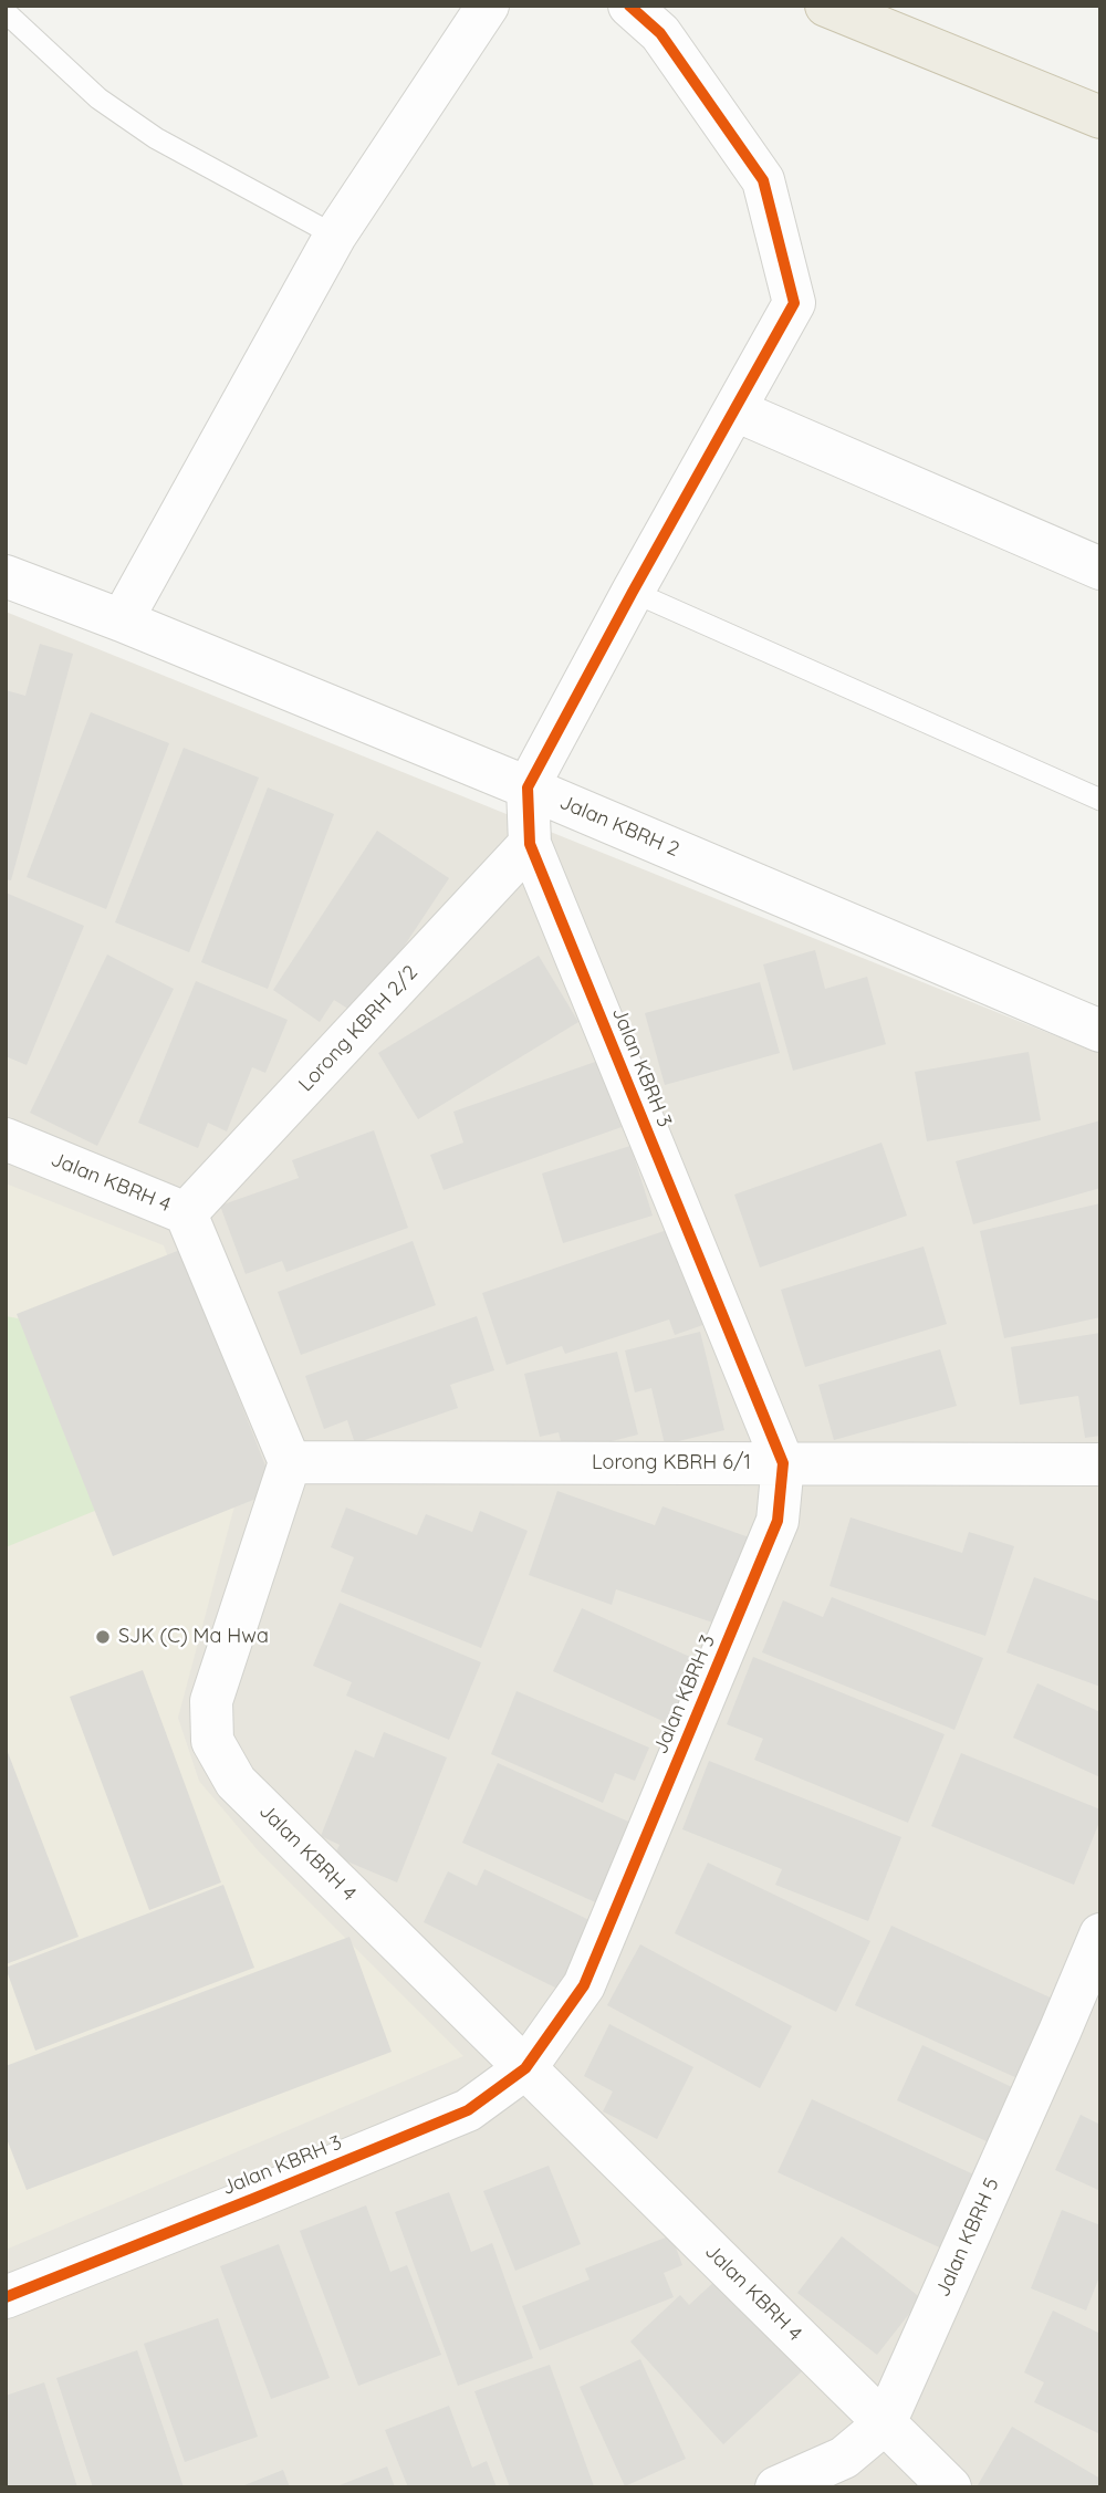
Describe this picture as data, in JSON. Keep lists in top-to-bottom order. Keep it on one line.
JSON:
{"streets":{"street":["Jalan KBRH 2","Lorong KBRH 2/2","Jalan KBRH 3","Jalan KBRH 4","Lorong KBRH 6/1","Jalan KBRH 5"]},"crossings":[["Jalan KBRH 2","Jalan KBRH 3"],["Lorong KBRH 2/2","Jalan KBRH 3"],["Lorong KBRH 2/2","Jalan KBRH 4"],["Jalan KBRH 3","Jalan KBRH 4"],["Jalan KBRH 3","Lorong KBRH 6/1"],["Jalan KBRH 4","Lorong KBRH 6/1"],["Jalan KBRH 4","Jalan KBRH 5"]],"places":["SJK (C) Ma Hwa"]}
